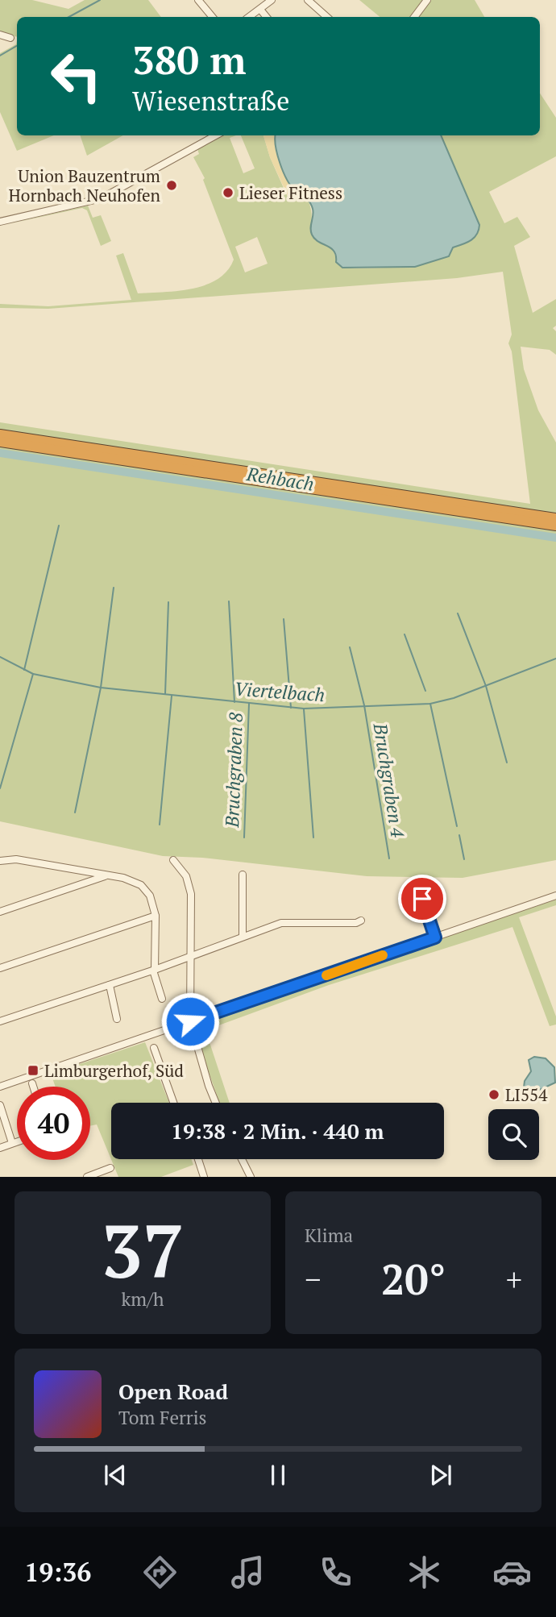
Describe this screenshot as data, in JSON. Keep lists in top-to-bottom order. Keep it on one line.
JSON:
{"water":["Rehbach","Viertelbach","Bruchgraben 8","Bruchgraben 4"],"places":{"other":["Union Bauzentrum Hornbach Neuhofen","Lieser Fitness","LI554"],"transit":["Limburgerhof, Süd"]},"page":{"turn":["380 m","Wiesenstraße"],"limit":"40","trip":"19:38 · 2 Min. · 440 m","tile":[["37","km/h"],"Klima"],"heat":["−","20°","+"],"song":["Open Road","Tom Ferris"],"tabs":"19:36"}}
